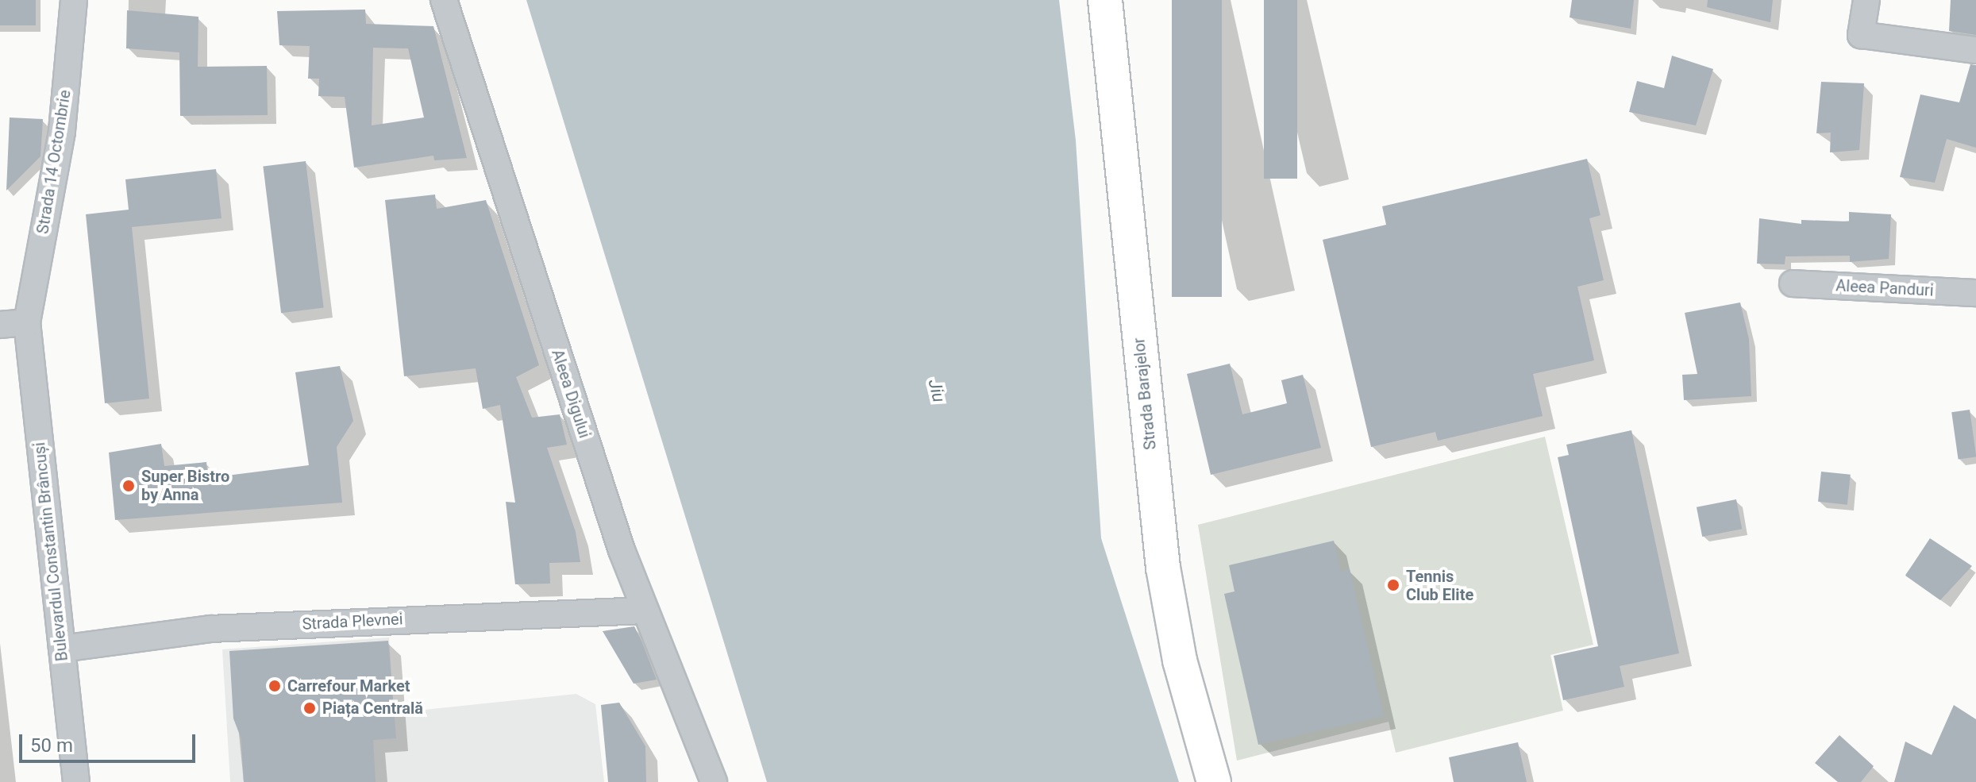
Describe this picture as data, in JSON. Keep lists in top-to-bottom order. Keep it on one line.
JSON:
{"streets":{"main road":["Strada Barajelor"],"street":["Strada 14 Octombrie","Aleea Panduri","Aleea Digului","Bulevardul Constantin Brâncuși","Strada Plevnei"]},"crossings":[["Strada 14 Octombrie","Bulevardul Constantin Brâncuși"],["Aleea Digului","Strada Plevnei"],["Bulevardul Constantin Brâncuși","Strada Plevnei"]],"water":["Jiu"],"places":["Super Bistro by Anna","Tennis Club Elite","Carrefour Market","Piața Centrală"],"scale_bar":"50 m"}
